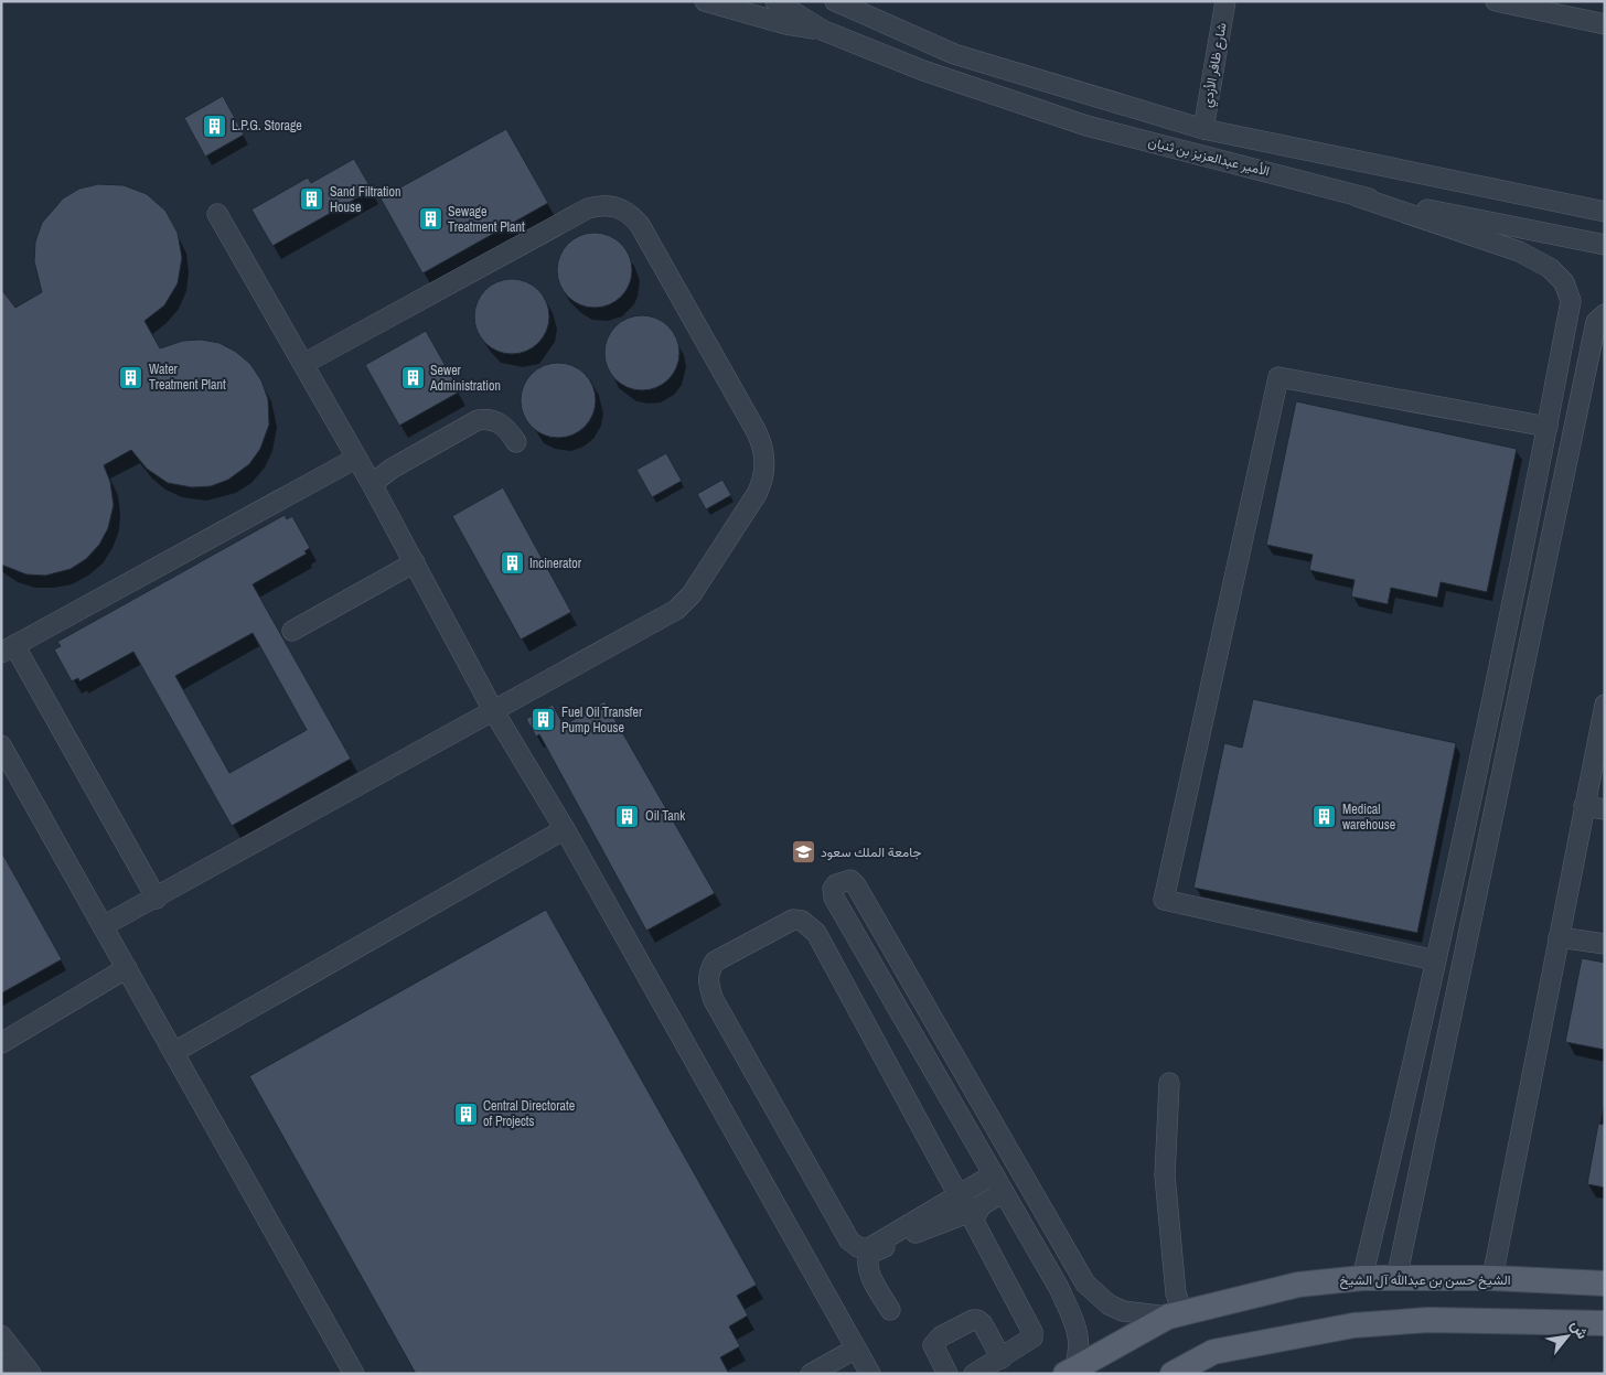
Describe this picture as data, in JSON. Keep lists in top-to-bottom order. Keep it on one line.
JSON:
{"streets":{"main road":["الشيخ حسن بن عبدالله آل الشيخ"],"street":["شارع ظافر الأزدي","الأمير عبدالعزيز بن ثنيان"]},"crossings":[["شارع ظافر الأزدي","الأمير عبدالعزيز بن ثنيان"]],"places":{"building":["L.P.G. Storage","Sand Filtration House","Sewage Treatment Plant","Water Treatment Plant","Sewer Administration","Incinerator","Fuel Oil Transfer Pump House","Oil Tank","Medical warehouse","Central Directorate of Projects"],"school or university":["جامعة الملك سعود"]},"north":"top right"}
